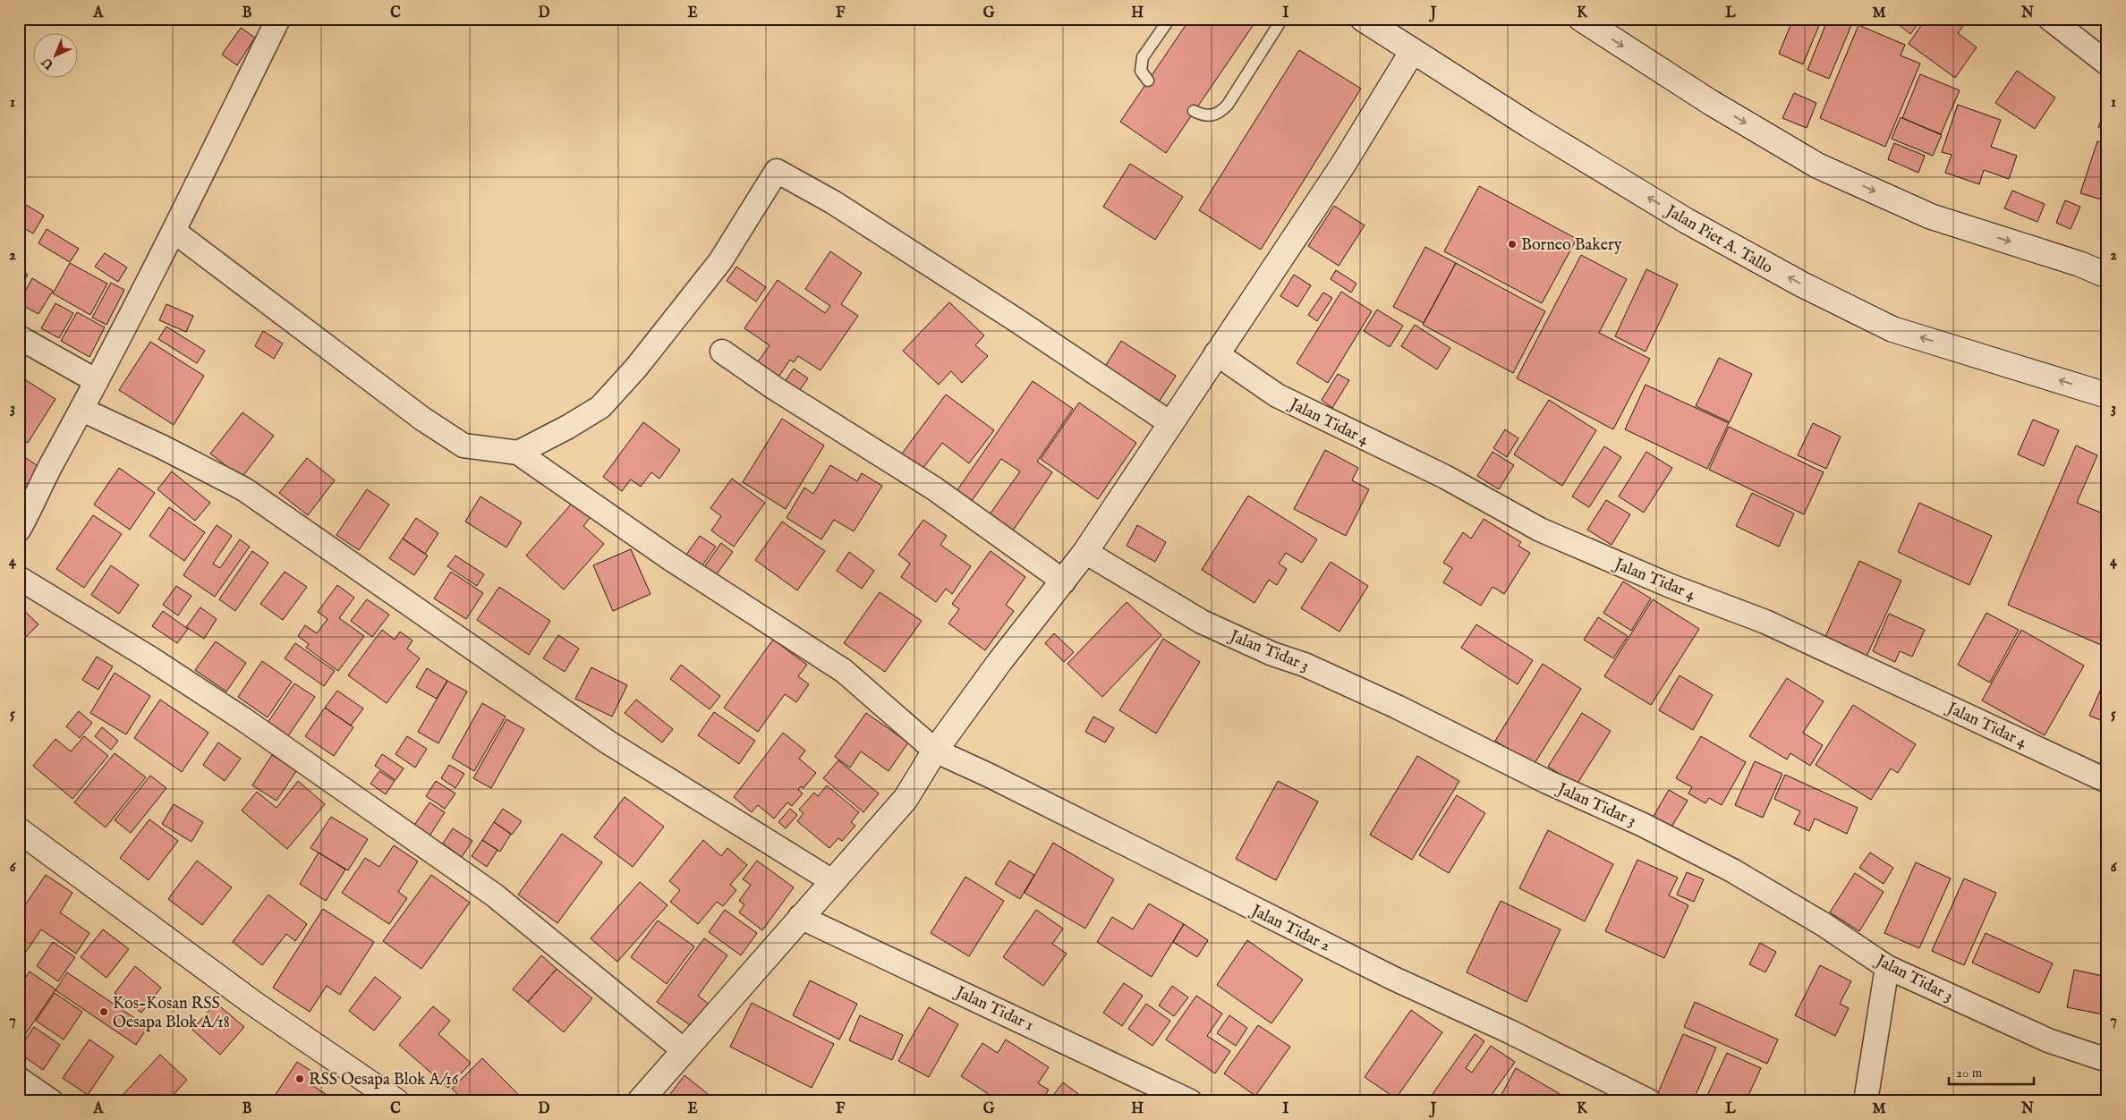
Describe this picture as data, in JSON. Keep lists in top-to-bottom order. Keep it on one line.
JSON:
{"streets":{"street":["Jalan Piet A. Tallo","Jalan Tidar 4","Jalan Tidar 3","Jalan Tidar 2","Jalan Tidar 1"]},"places":["Borneo Bakery","Kos-Kosan RSS Oesapa Blok A/18","RSS Oesapa Blok A/16"],"scale_bar":"20 m","north":"bottom left","grid":{"columns":["A","B","C","D","E","F","G","H","I","J","K","L","M","N"],"rows":["1","2","3","4","5","6","7"]}}
